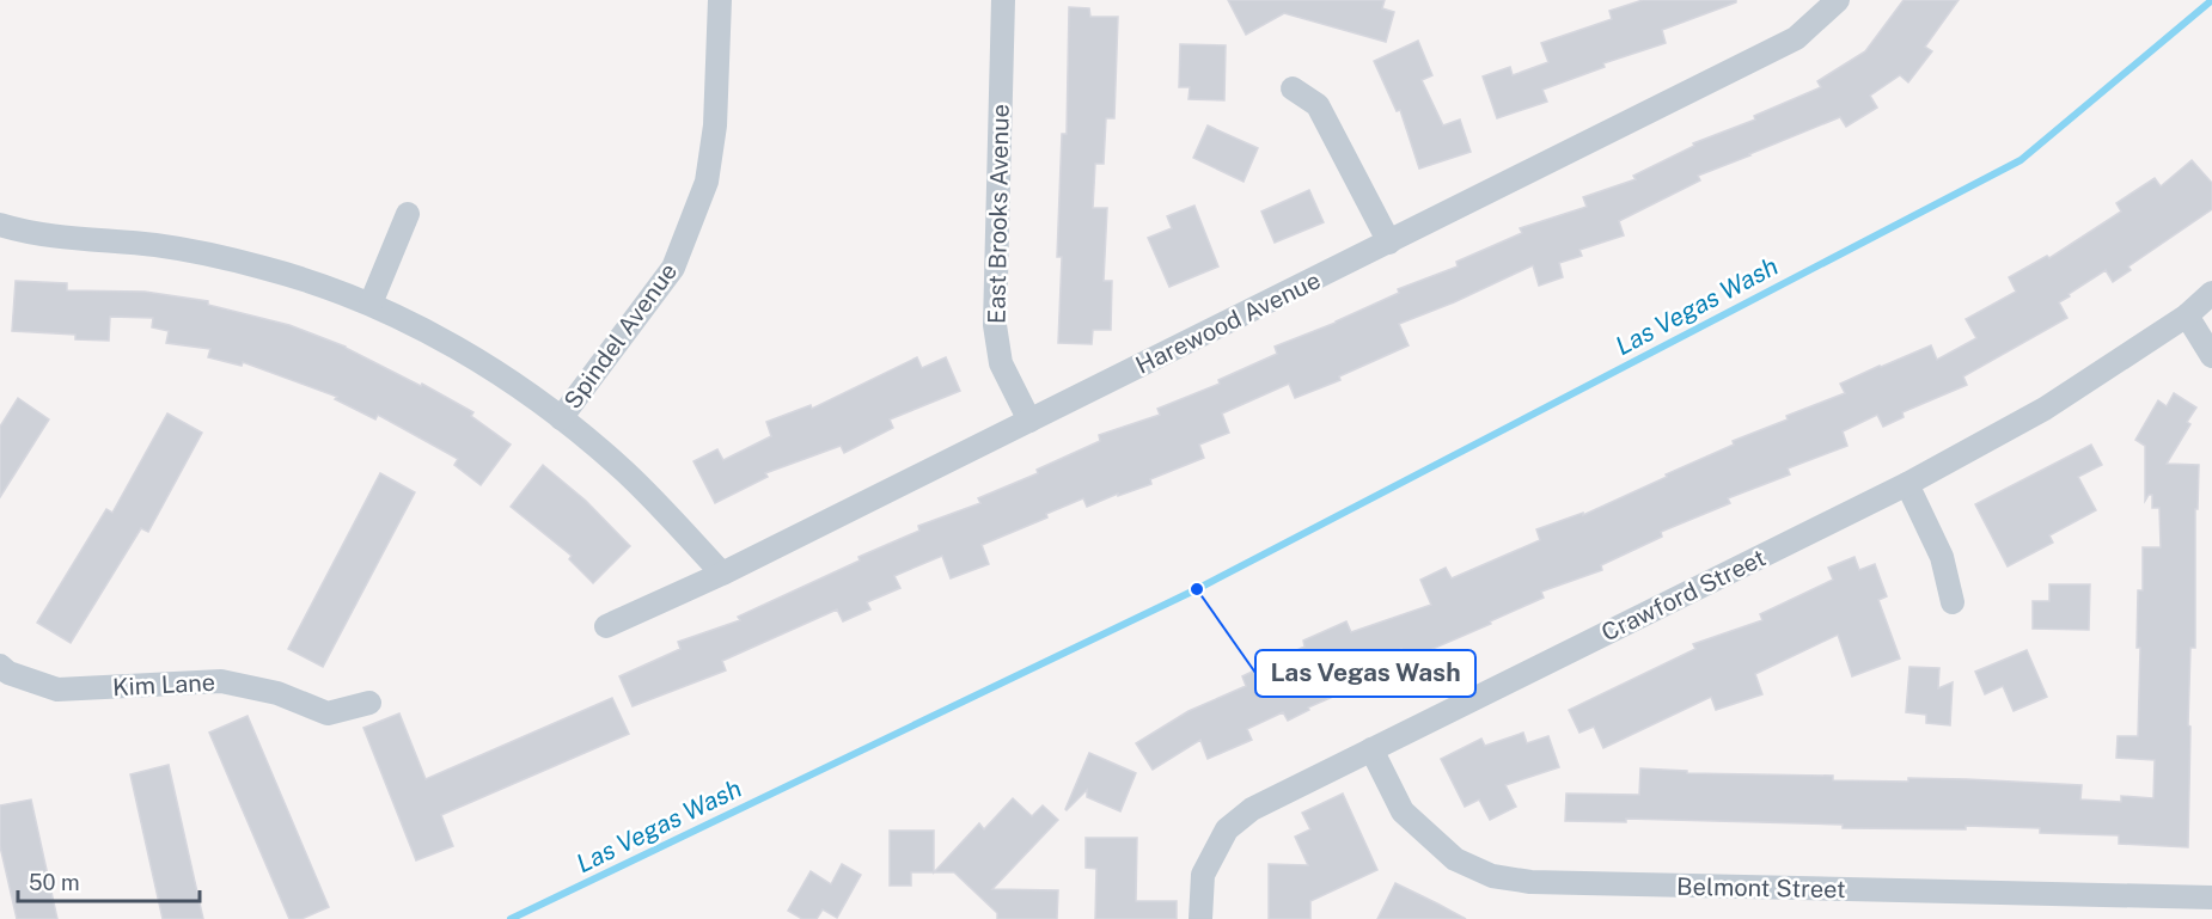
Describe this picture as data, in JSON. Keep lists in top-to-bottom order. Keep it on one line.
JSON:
{"streets":{"street":["East Brooks Avenue","Harewood Avenue","Spindel Avenue","Crawford Street","Kim Lane","Belmont Street"]},"crossings":[["East Brooks Avenue","Harewood Avenue"],["Crawford Street","Belmont Street"]],"water":["Las Vegas Wash"],"places":["Las Vegas Wash"],"scale_bar":"50 m"}
